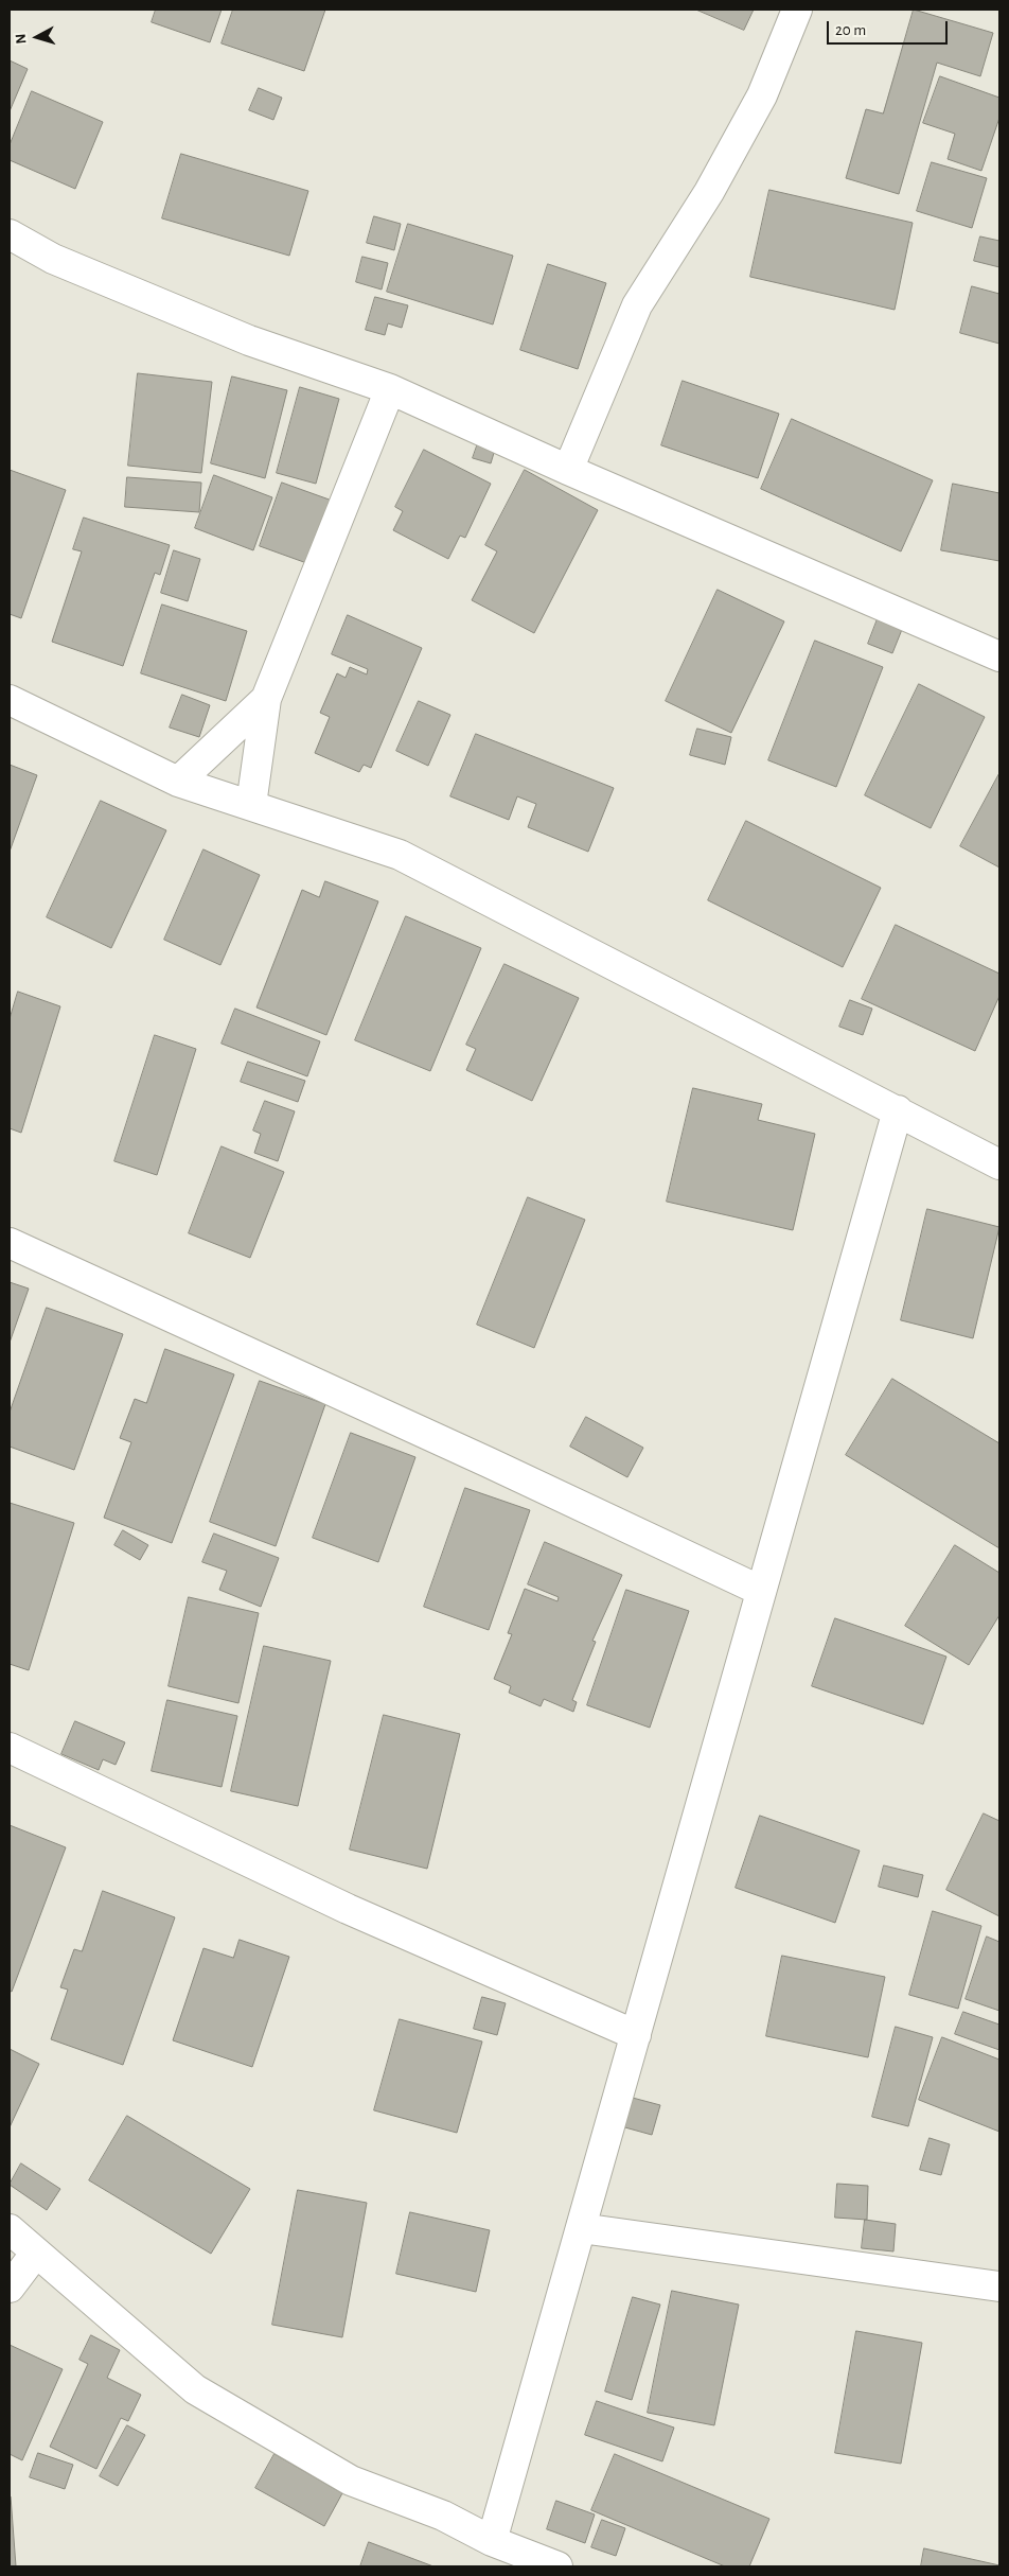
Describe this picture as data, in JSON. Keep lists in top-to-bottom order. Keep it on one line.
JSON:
{"scale_bar":"20 m","north":"left"}
